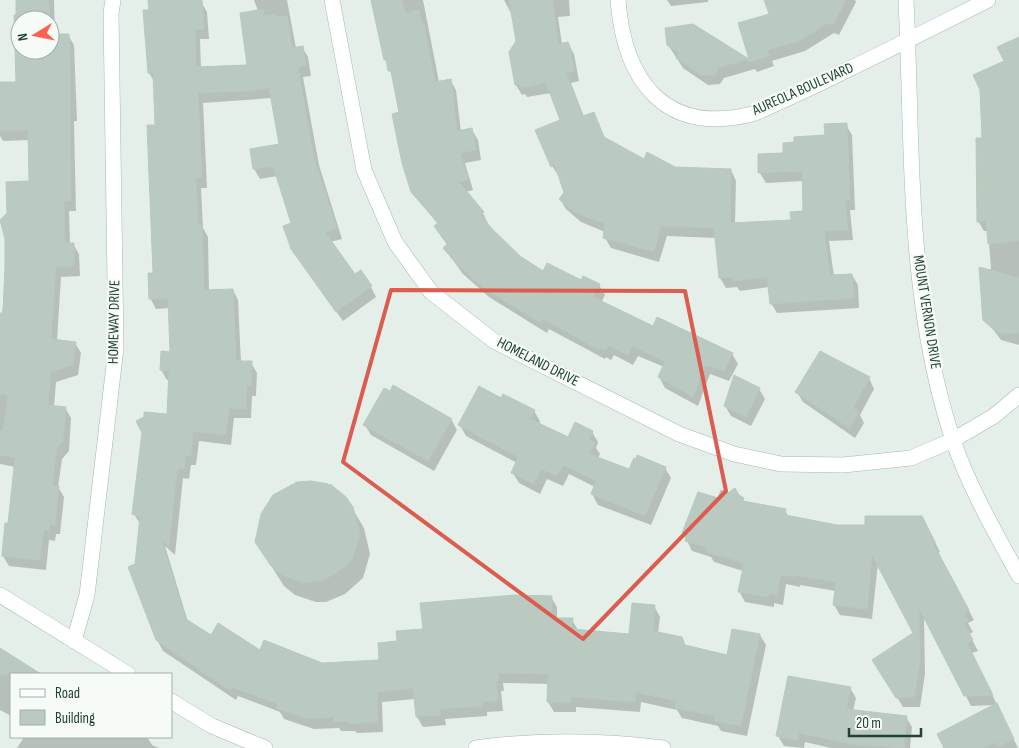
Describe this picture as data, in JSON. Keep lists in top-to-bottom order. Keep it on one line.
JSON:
{"streets":{"street":["AUREOLA BOULEVARD","MOUNT VERNON DRIVE","HOMEWAY DRIVE","HOMELAND DRIVE"]},"crossings":[["AUREOLA BOULEVARD","MOUNT VERNON DRIVE"],["MOUNT VERNON DRIVE","HOMELAND DRIVE"]],"legend":["Road","Building"],"scale_bar":"20 m","north":"left"}
